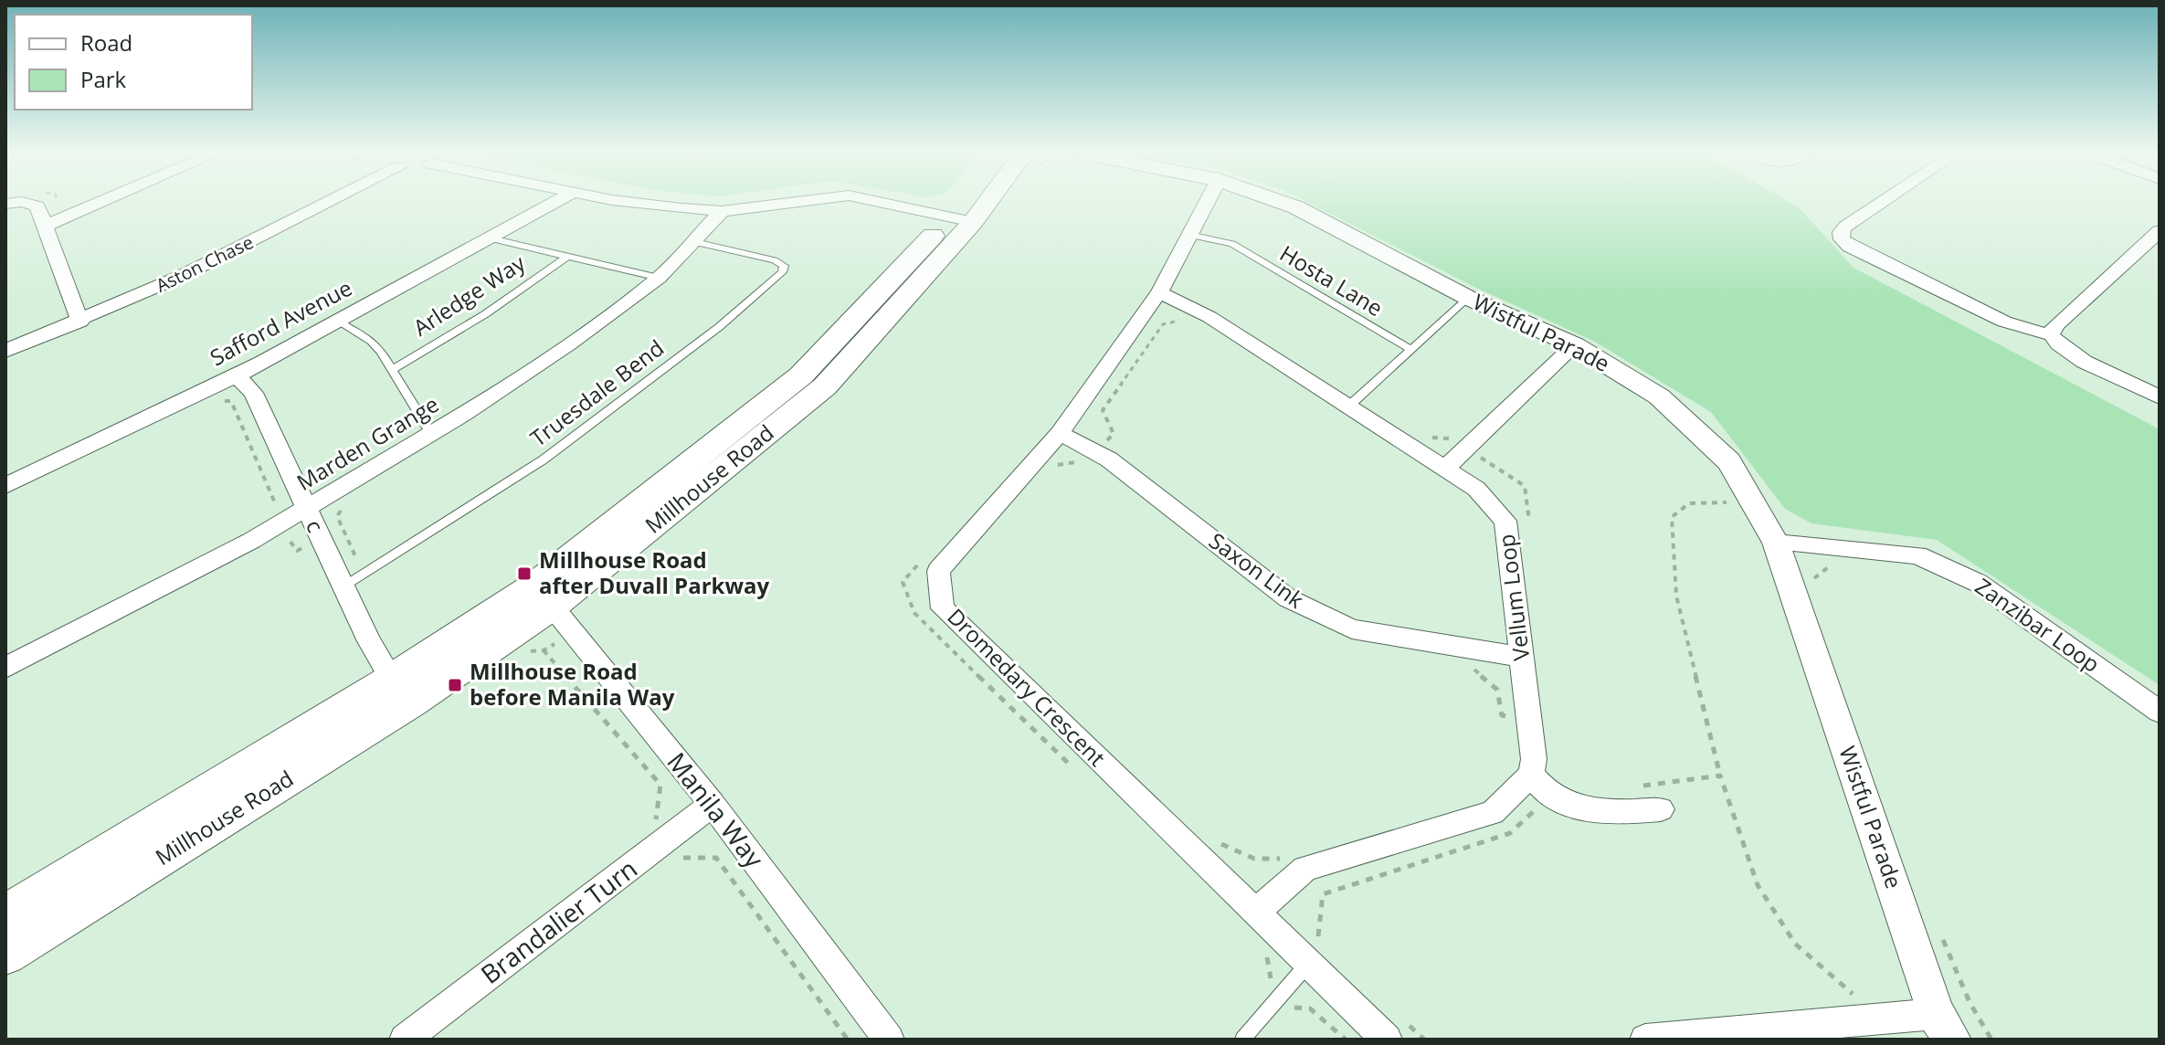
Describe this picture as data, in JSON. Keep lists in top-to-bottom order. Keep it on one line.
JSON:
{"streets":{"main road":["Millhouse Road"],"street":["Aston Chase","Safford Avenue","Wistful Parade","Marden Grange","c","Saxon Link","Vellum Loop","Zanzibar Loop","Dromedary Crescent","Manila Way","Brandalier Turn"],"lane":["Hosta Lane","Arledge Way","Truesdale Bend"]},"crossings":[["Hosta Lane","Dromedary Crescent"],["Safford Avenue","c"],["Wistful Parade","Zanzibar Loop"],["Truesdale Bend","Marden Grange"],["Truesdale Bend","c"],["Marden Grange","c"],["Millhouse Road","c"],["Millhouse Road","Manila Way"],["Saxon Link","Vellum Loop"],["Saxon Link","Dromedary Crescent"],["Vellum Loop","Dromedary Crescent"],["Manila Way","Brandalier Turn"]],"places":{"transit":["Millhouse Road after Duvall Parkway","Millhouse Road before Manila Way"]},"legend":["Road","Park"]}
